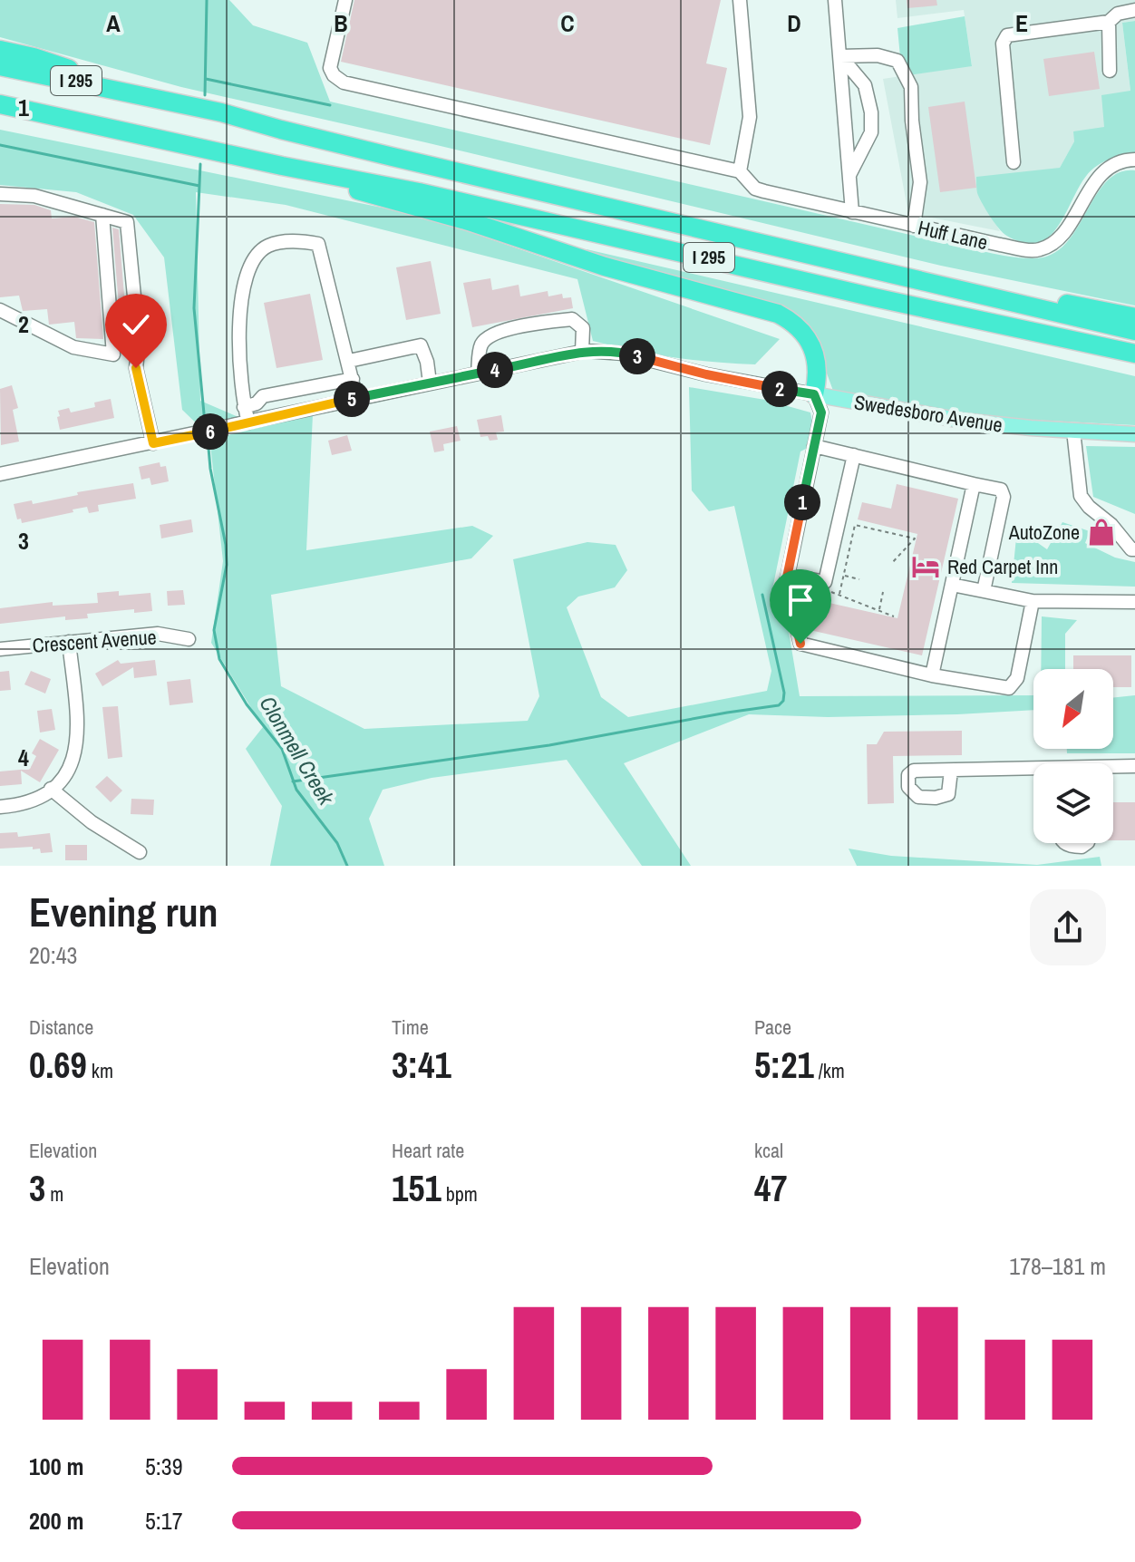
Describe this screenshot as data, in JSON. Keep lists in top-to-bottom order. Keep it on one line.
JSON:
{"streets":{"highway":["I 295"],"main road":["Swedesboro Avenue"],"street":["Huff Lane","Crescent Avenue"]},"water":["Clonmell Creek"],"places":{"shop":["AutoZone"],"hotel":["Red Carpet Inn"]},"north":"bottom left","page":{"pins":["3","4","2","5","6","1"],"heading":["Evening run","20:43"],"stats":[["Distance","0.69 km"],["Time","3:41"],["Pace","5:21 /km"],["Elevation","3 m"],["Heart rate","151 bpm"],["kcal","47"]],"chart":["Elevation","178–181 m"],"list":[{"name":"100 m","note":"5:39"},{"name":"200 m","note":"5:17"}]},"grid":{"columns":["A","B","C","D","E"],"rows":["1","2","3","4"]}}
